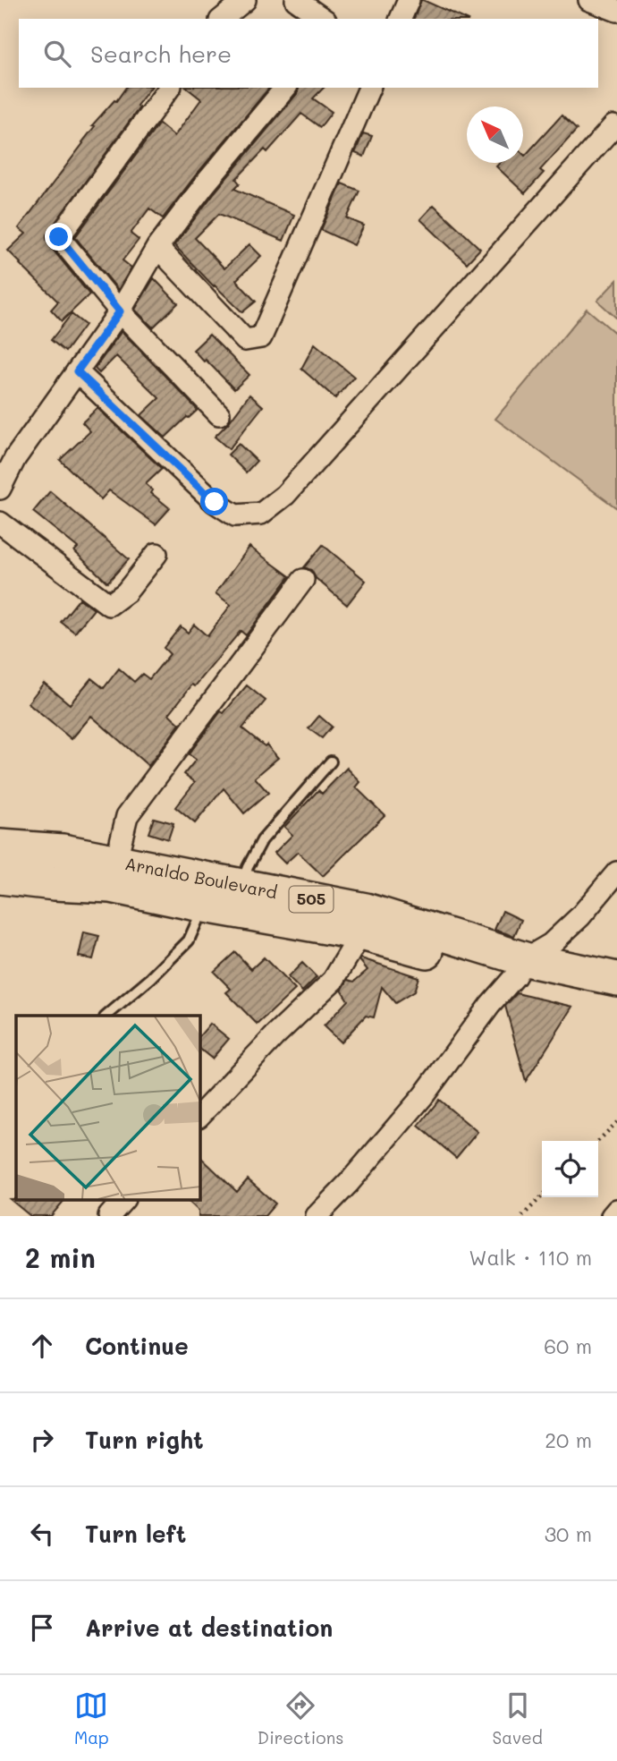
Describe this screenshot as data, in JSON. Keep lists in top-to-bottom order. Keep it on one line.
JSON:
{"streets":{"highway":["Arnaldo Boulevard","505"]},"north":"top left","page":{"search":"Search here","heading":["2 min","Walk · 110 m"],"list":[["Continue","60 m"],["Turn right","20 m"],["Turn left","30 m"],"Arrive at destination"],"nav":["Map","Directions","Saved"]}}
